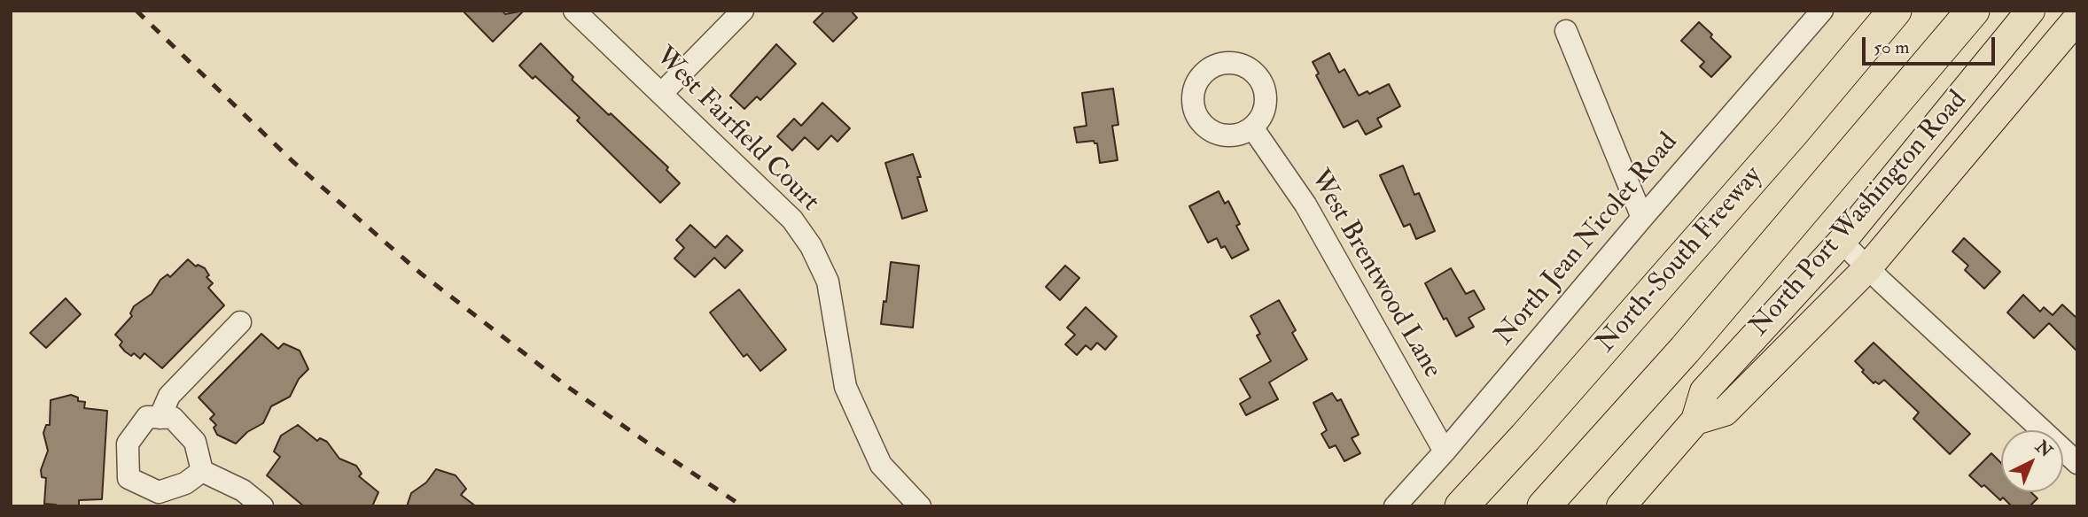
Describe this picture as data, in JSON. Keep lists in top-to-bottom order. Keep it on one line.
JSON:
{"streets":{"highway":["North-South Freeway"],"main road":["North Port Washington Road"],"street":["West Fairfield Court","North Jean Nicolet Road","West Brentwood Lane"]},"crossings":[["North Jean Nicolet Road","West Brentwood Lane"]],"scale_bar":"50 m","north":"top right"}
